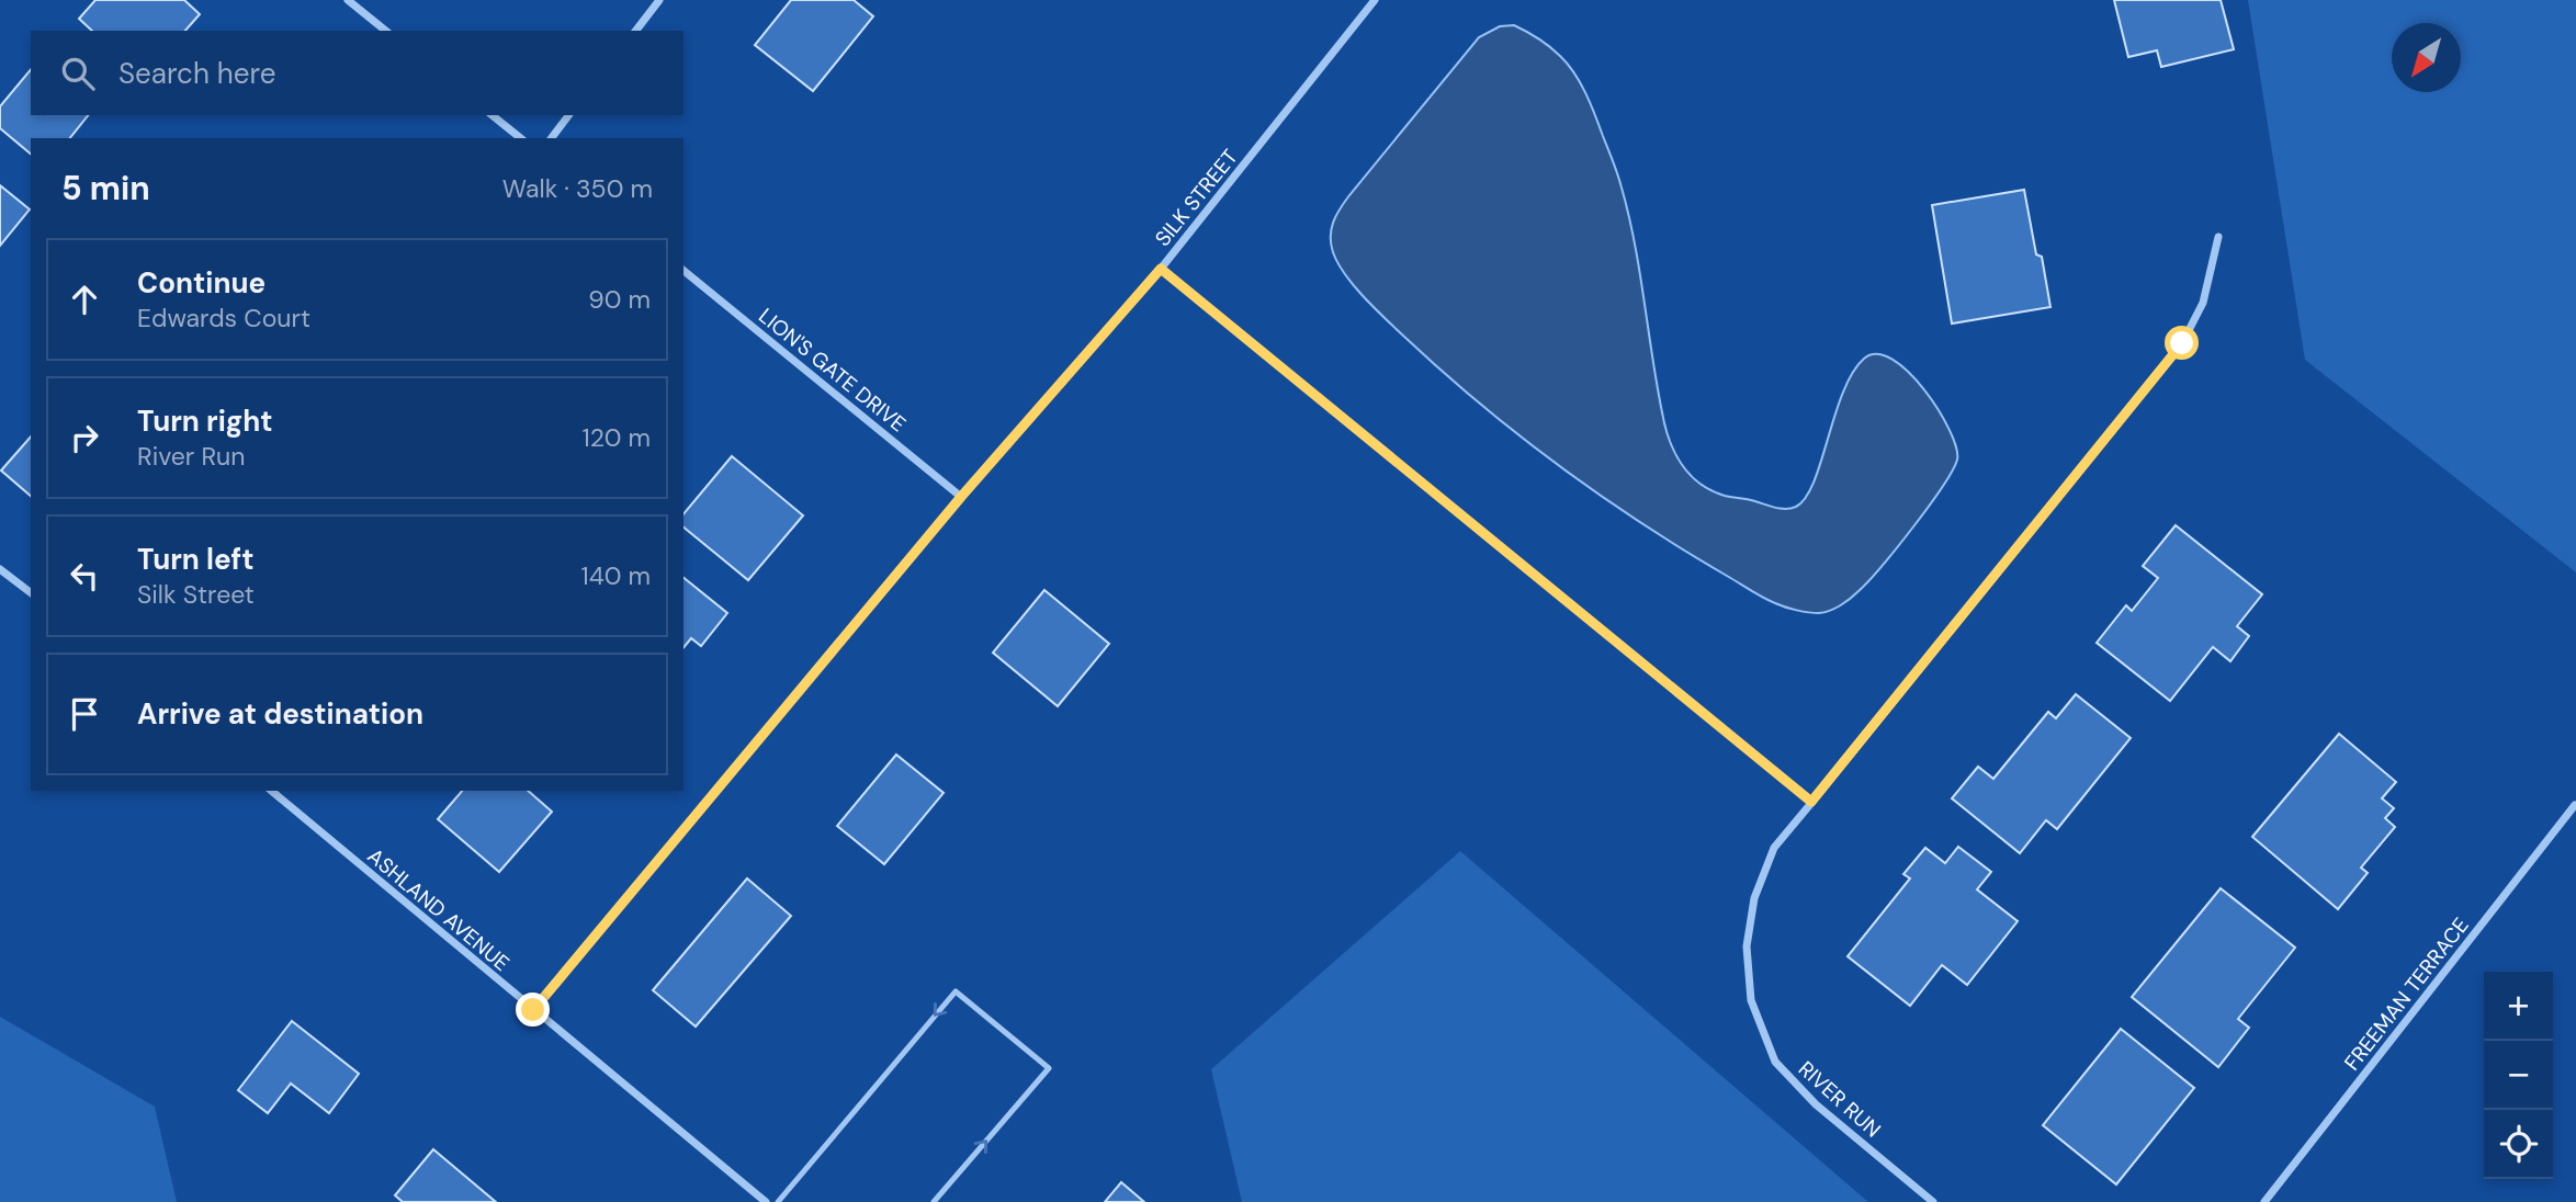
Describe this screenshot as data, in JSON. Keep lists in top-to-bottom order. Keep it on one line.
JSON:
{"streets":{"street":["SILK STREET","LION'S GATE DRIVE","ASHLAND AVENUE","FREEMAN TERRACE","RIVER RUN"]},"crossings":[["SILK STREET","LION'S GATE DRIVE"],["SILK STREET","ASHLAND AVENUE"]],"north":"bottom left","page":{"search":"Search here","heading":["5 min","Walk · 350 m"],"list":[["Continue","Edwards Court","90 m"],["Turn right","River Run","120 m"],["Turn left","Silk Street","140 m"],"Arrive at destination"],"map_buttons":["+","−"]}}
